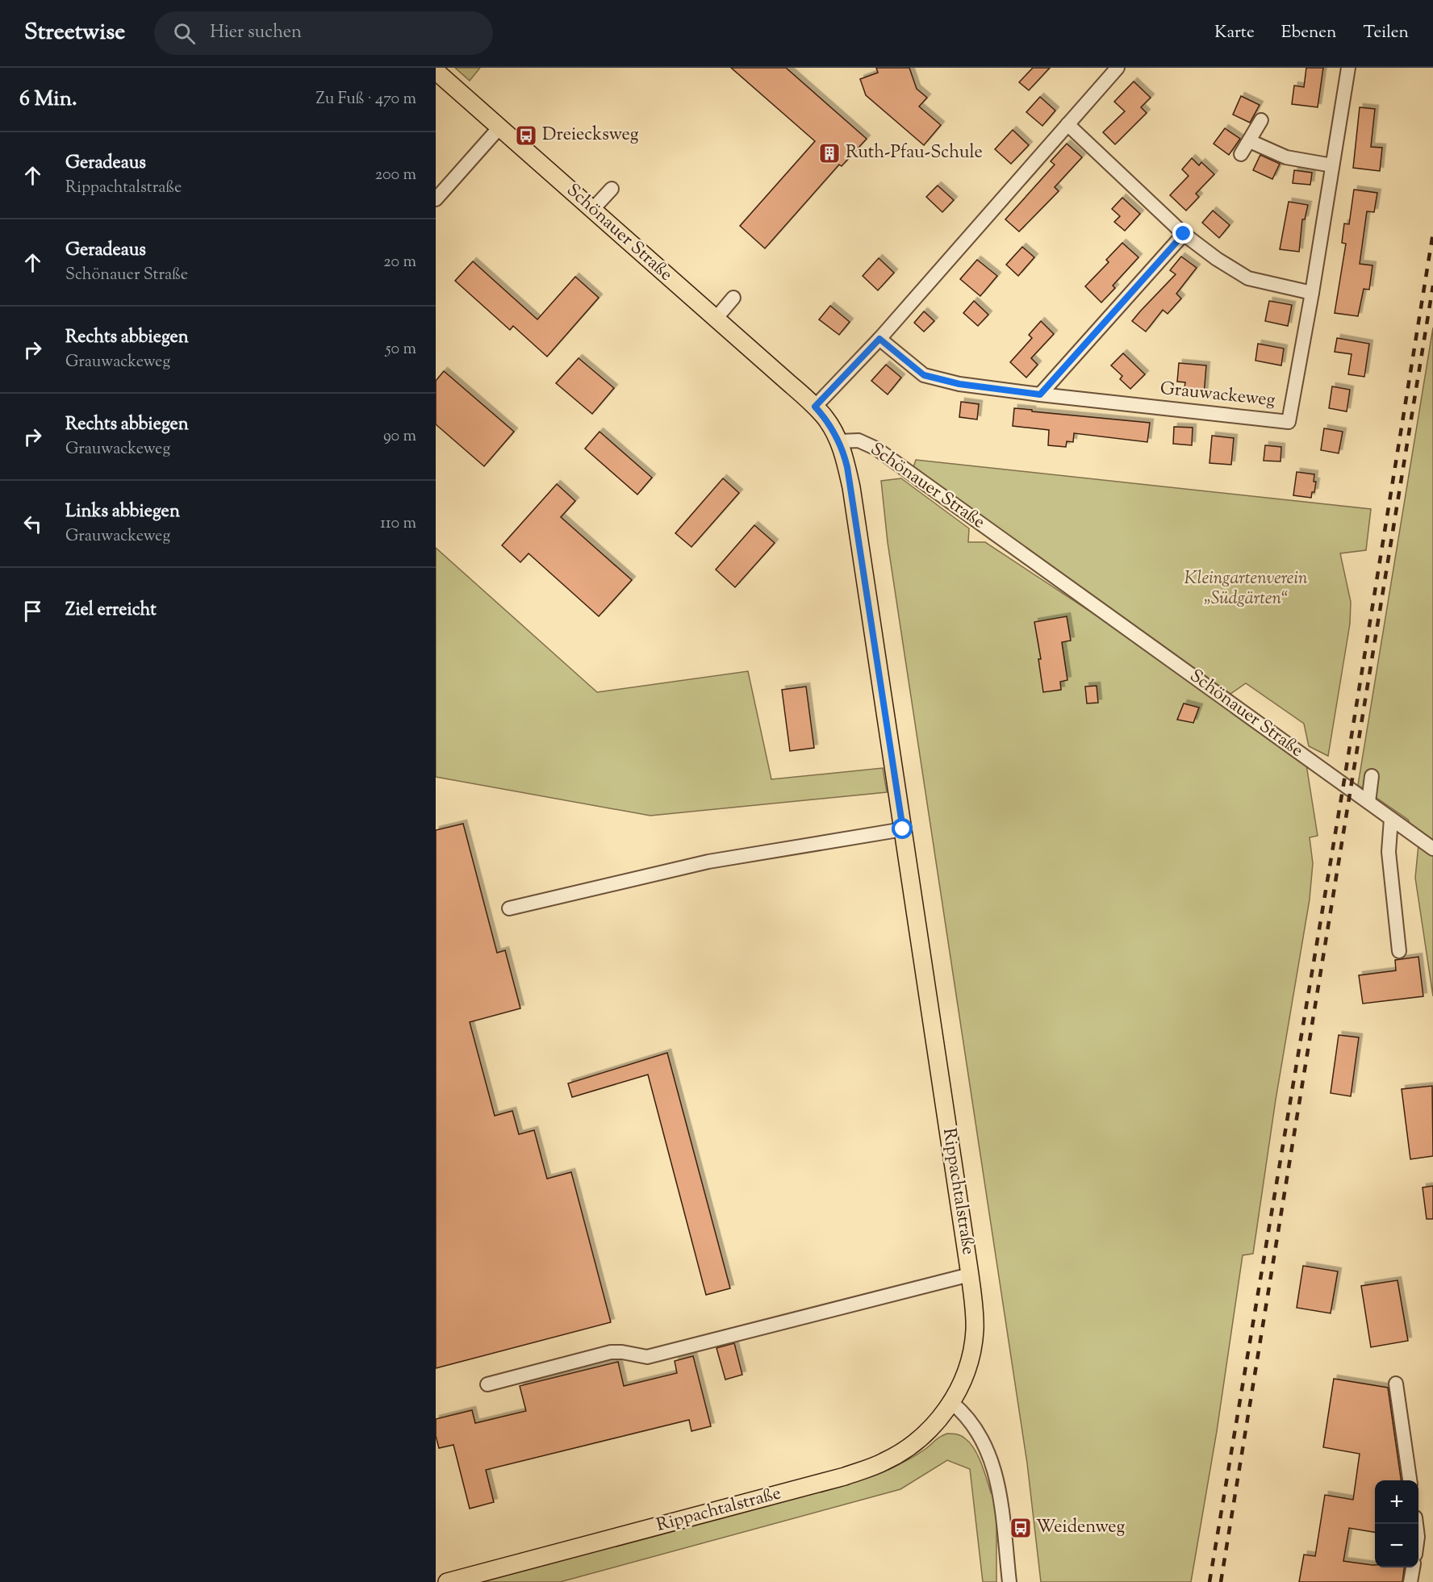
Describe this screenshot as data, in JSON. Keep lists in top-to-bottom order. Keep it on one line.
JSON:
{"streets":{"main road":["Schönauer Straße","Rippachtalstraße"],"street":["Grauwackeweg"]},"crossings":[["Schönauer Straße","Rippachtalstraße"]],"parks":["Kleingartenverein „Südgärten“"],"places":{"bus stop":["Dreiecksweg","Weidenweg"],"building":["Ruth-Pfau-Schule"]},"page":{"header":"Streetwise","search":"Hier suchen","nav":["Karte","Ebenen","Teilen"],"heading":["6 Min.","Zu Fuß · 470 m"],"list":[["Geradeaus","Rippachtalstraße","200 m"],["Geradeaus","Schönauer Straße","20 m"],["Rechts abbiegen","Grauwackeweg","50 m"],["Rechts abbiegen","Grauwackeweg","90 m"],["Links abbiegen","Grauwackeweg","110 m"],"Ziel erreicht"],"map_buttons":["+","−"]}}
